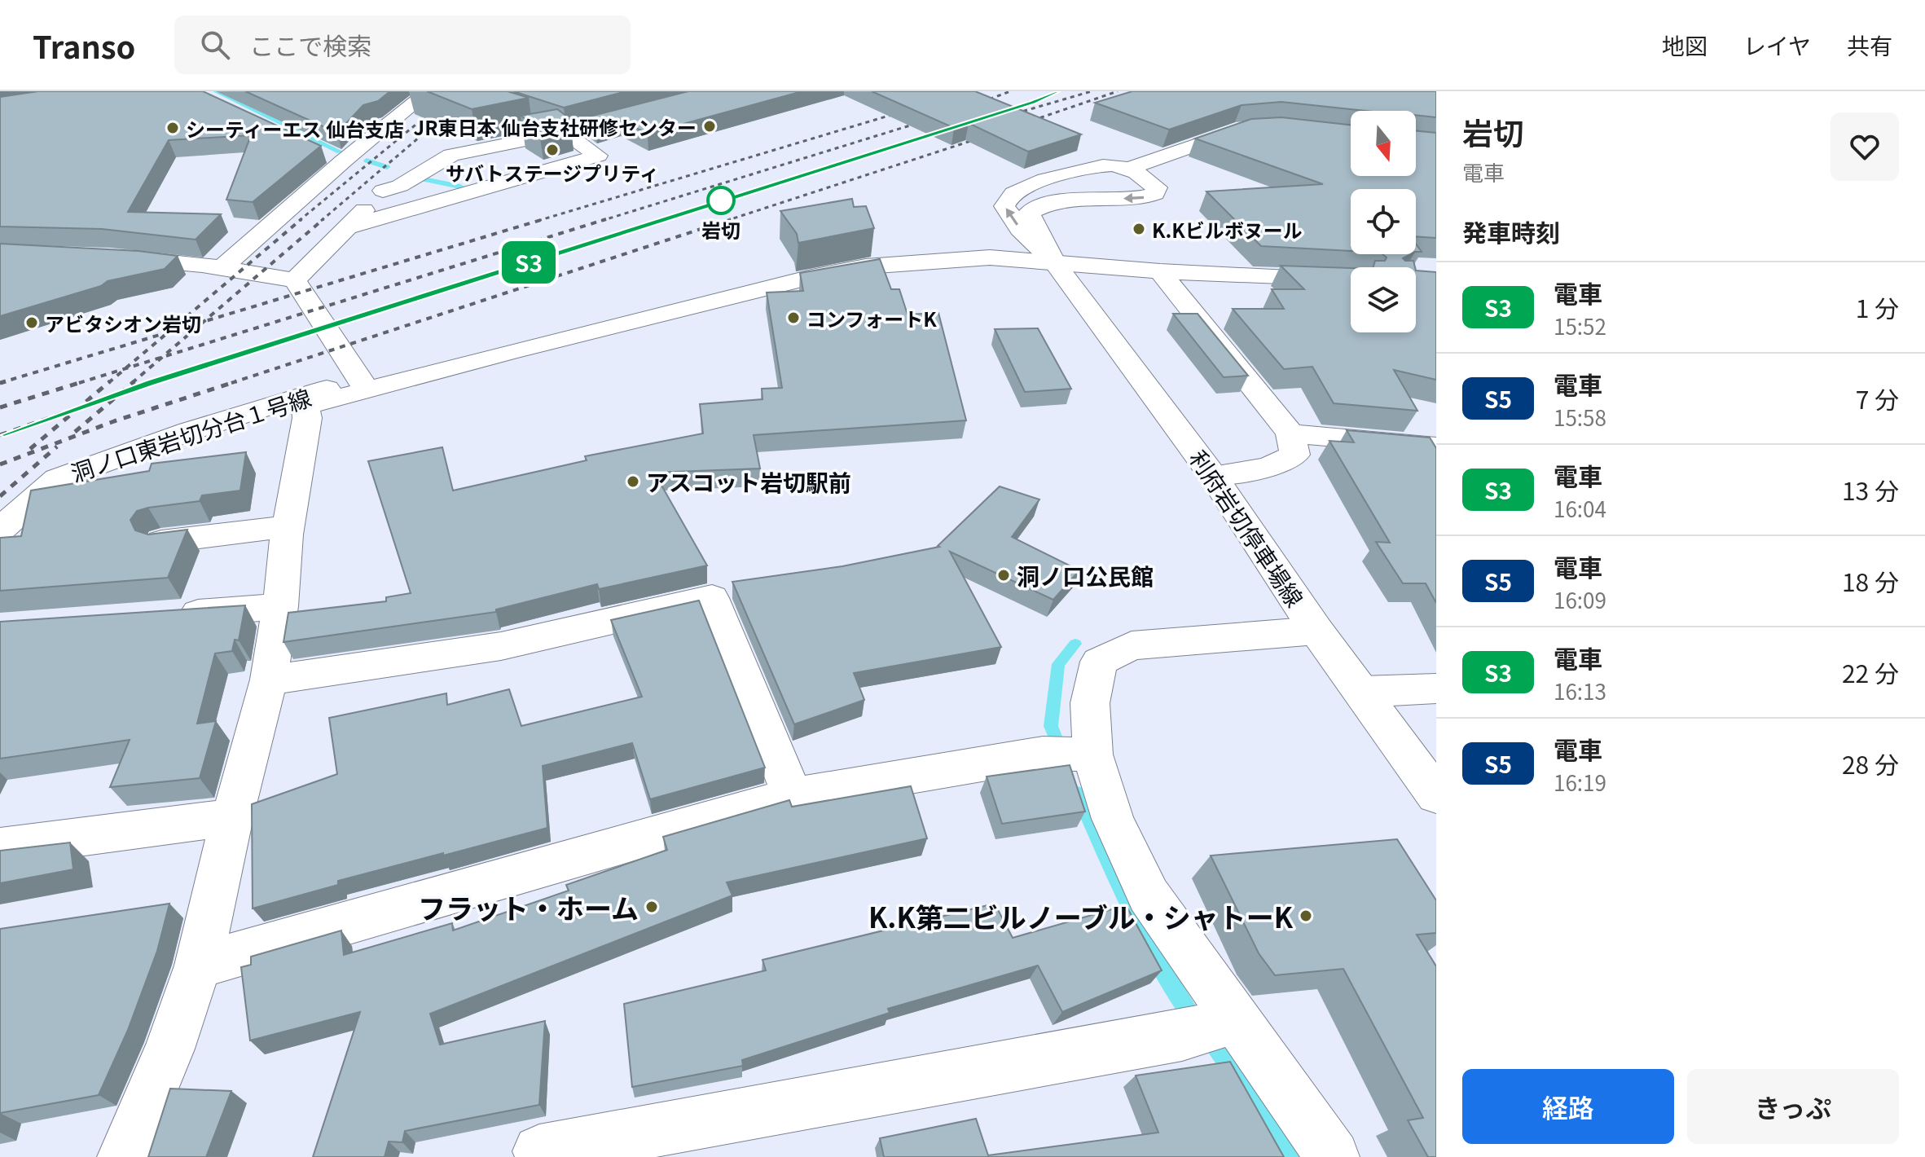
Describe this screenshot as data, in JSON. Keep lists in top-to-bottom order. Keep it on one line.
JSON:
{"streets":{"street":["洞ノ口東岩切分台１号線","利府岩切停車場線"]},"places":["JR東日本 仙台支社研修センター","シーティーエス 仙台支店","サバトステージプリティ","岩切","K.Kビルボヌール","コンフォートK","アビタシオン岩切","アスコット岩切駅前","洞ノ口公民館","フラット・ホーム","K.K第二ビルノーブル・シャトーK"],"north":"bottom","page":{"header":"Transo","search":"ここで検索","nav":["地図","レイヤ","共有"],"on_map":"S3","heading":[["岩切","電車"],"発車時刻"],"list":[{"mark":"S3","name":"電車","note":"15:52","value":"1 分"},{"mark":"S5","name":"電車","note":"15:58","value":"7 分"},{"mark":"S3","name":"電車","note":"16:04","value":"13 分"},{"mark":"S5","name":"電車","note":"16:09","value":"18 分"},{"mark":"S3","name":"電車","note":"16:13","value":"22 分"},{"mark":"S5","name":"電車","note":"16:19","value":"28 分"}],"buttons":["経路","きっぷ"]}}
